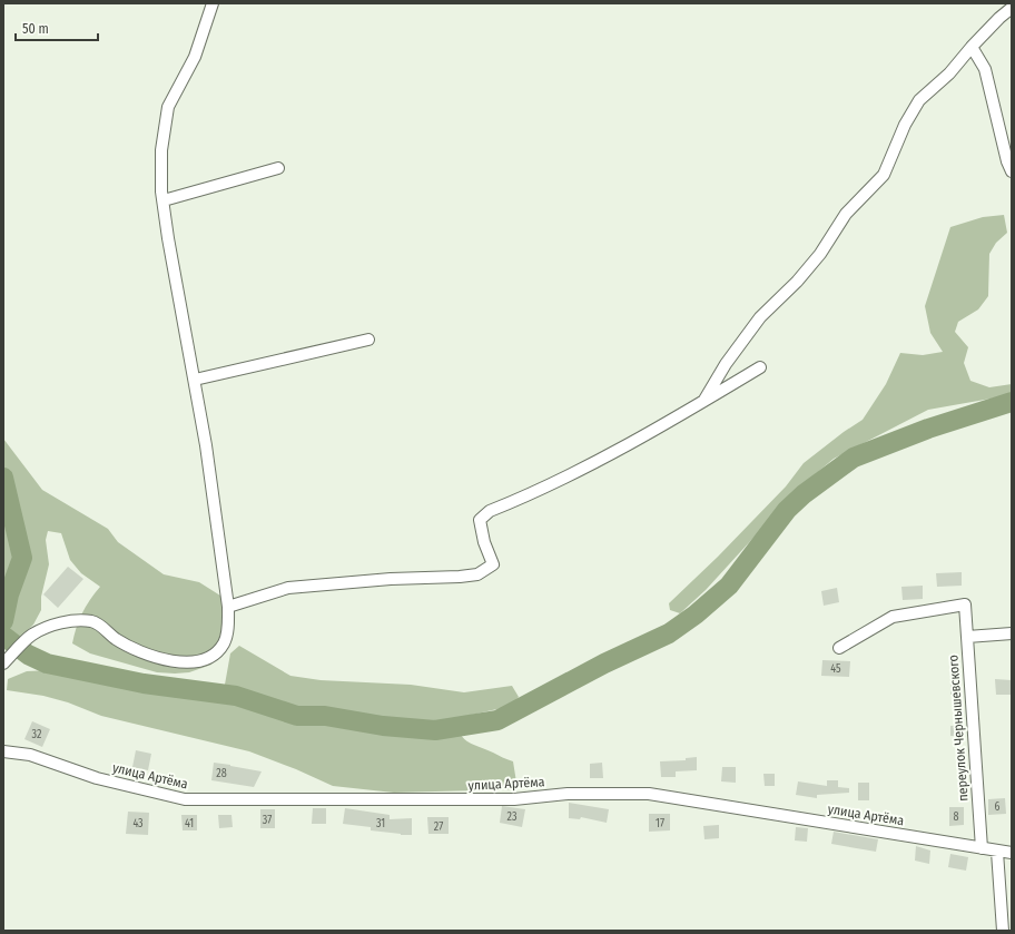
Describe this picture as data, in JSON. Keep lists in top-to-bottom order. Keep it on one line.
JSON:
{"streets":{"street":["переулок Чернышевского","улица Артёма"]},"crossings":[["переулок Чернышевского","улица Артёма"]],"house_numbers":["45","32","28","6","23","8","37","43","41","31","17","27"],"scale_bar":"50 m"}
